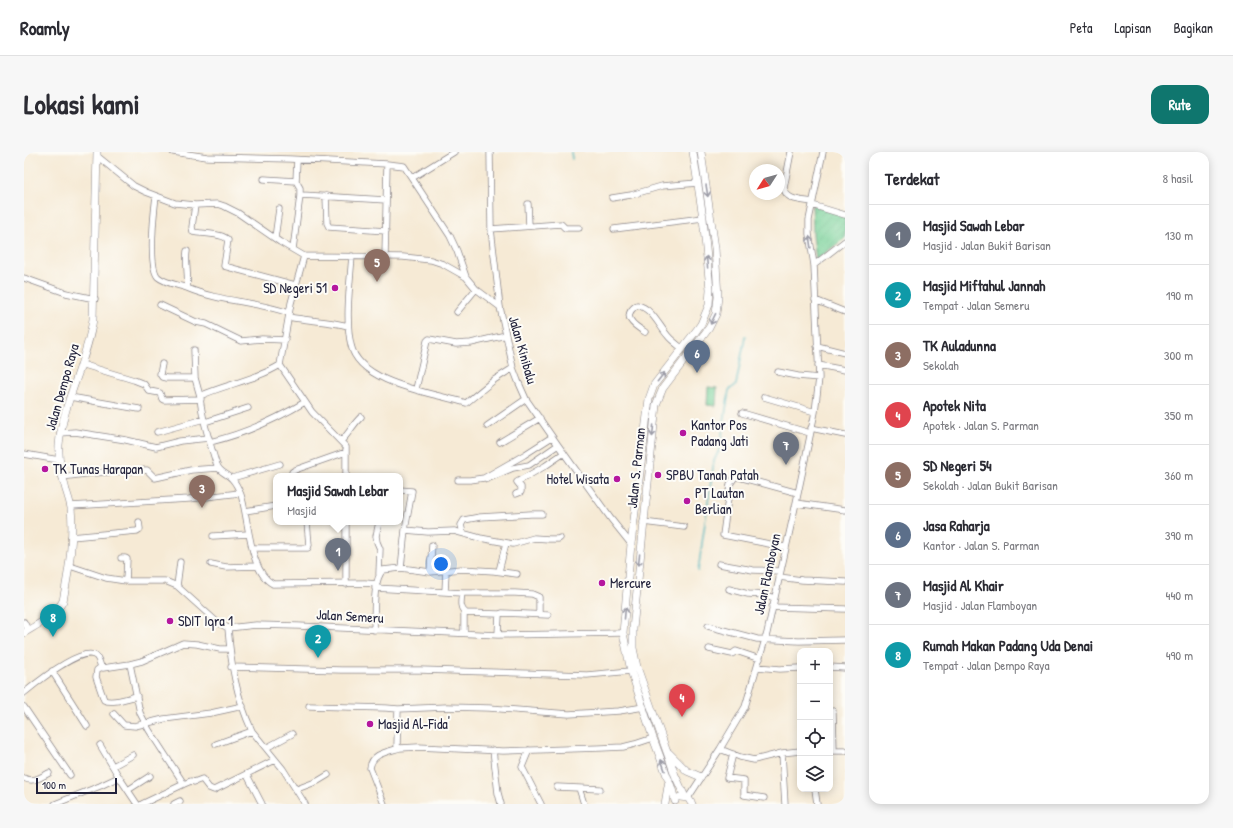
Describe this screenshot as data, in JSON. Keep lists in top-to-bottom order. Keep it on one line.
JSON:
{"streets":{"main road":["Jalan Dempo Raya","Jalan S. Parman"],"street":["Jalan Kinibalu","Jalan Flamboyan","Jalan Semeru"]},"crossings":[["Jalan Kinibalu","Jalan S. Parman"],["Jalan S. Parman","Jalan Flamboyan"],["Jalan S. Parman","Jalan Semeru"]],"places":["SD Negeri 51","Kantor Pos Padang Jati","TK Tunas Harapan","SPBU Tanah Patah","Hotel Wisata","PT Lautan Berlian","Mercure","SDIT Iqra 1","Masjid Al-Fida'"],"scale_bar":"100 m","north":"bottom left","page":{"header":"Roamly","nav":["Peta","Lapisan","Bagikan"],"title":"Lokasi kami","buttons":"Rute","heading":["Terdekat","8 hasil"],"list":[{"mark":"1","name":"Masjid Sawah Lebar","note":"Masjid · Jalan Bukit Barisan","value":"130 m"},{"mark":"2","name":"Masjid Miftahul Jannah","note":"Tempat · Jalan Semeru","value":"190 m"},{"mark":"3","name":"TK Auladunna","note":"Sekolah","value":"300 m"},{"mark":"4","name":"Apotek Nita","note":"Apotek · Jalan S. Parman","value":"350 m"},{"mark":"5","name":"SD Negeri 54","note":"Sekolah · Jalan Bukit Barisan","value":"360 m"},{"mark":"6","name":"Jasa Raharja","note":"Kantor · Jalan S. Parman","value":"390 m"},{"mark":"7","name":"Masjid Al Khair","note":"Masjid · Jalan Flamboyan","value":"440 m"},{"mark":"8","name":"Rumah Makan Padang Uda Denai","note":"Tempat · Jalan Dempo Raya","value":"490 m"}],"pins":["5","6","7","3","1","8","2","4"],"popup":["Masjid Sawah Lebar","Masjid"],"map_buttons":["+","−"],"scale":"100 m"}}
